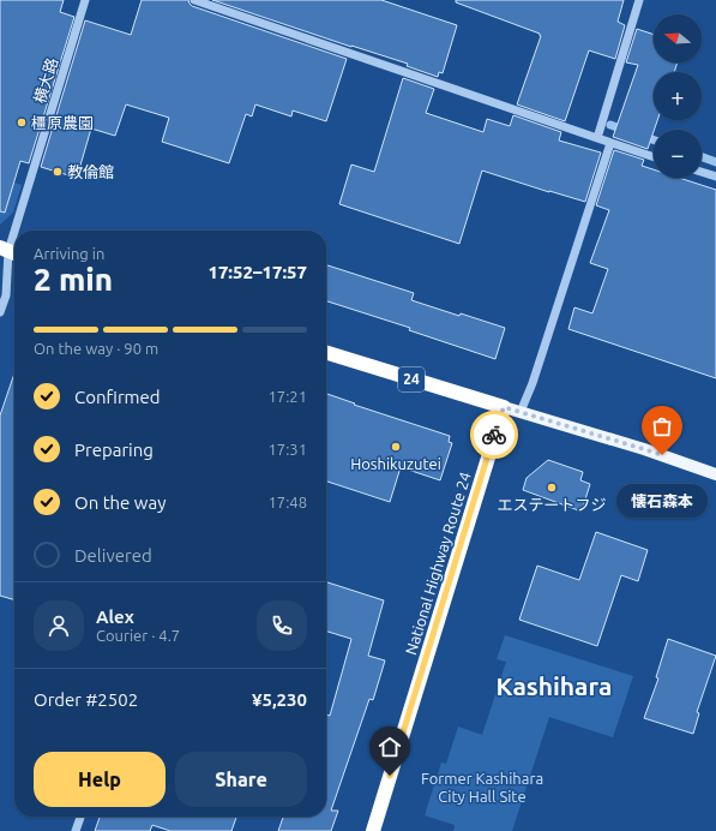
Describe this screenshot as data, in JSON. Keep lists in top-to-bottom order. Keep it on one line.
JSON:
{"streets":{"highway":["24","National Highway Route 24"],"street":["横大路"]},"crossings":[["24","National Highway Route 24"]],"districts":["Kashihara"],"parks":["Former Kashihara City Hall Site"],"places":["橿原農園","教倫館","Hoshikuzutei","懐石森本","エステートフジ"],"north":"left","page":{"map_buttons":["+","−"],"heading":["2 min","Arriving in","17:52–17:57"],"panel":["Alex","Courier · 4.7","Order #2502","¥5,230"],"bar":"On the way · 90 m","list":[["Confirmed","17:21"],["Preparing","17:31"],["On the way","17:48"],"Delivered"],"bubble":"懐石森本","buttons":["Help","Share"]}}
